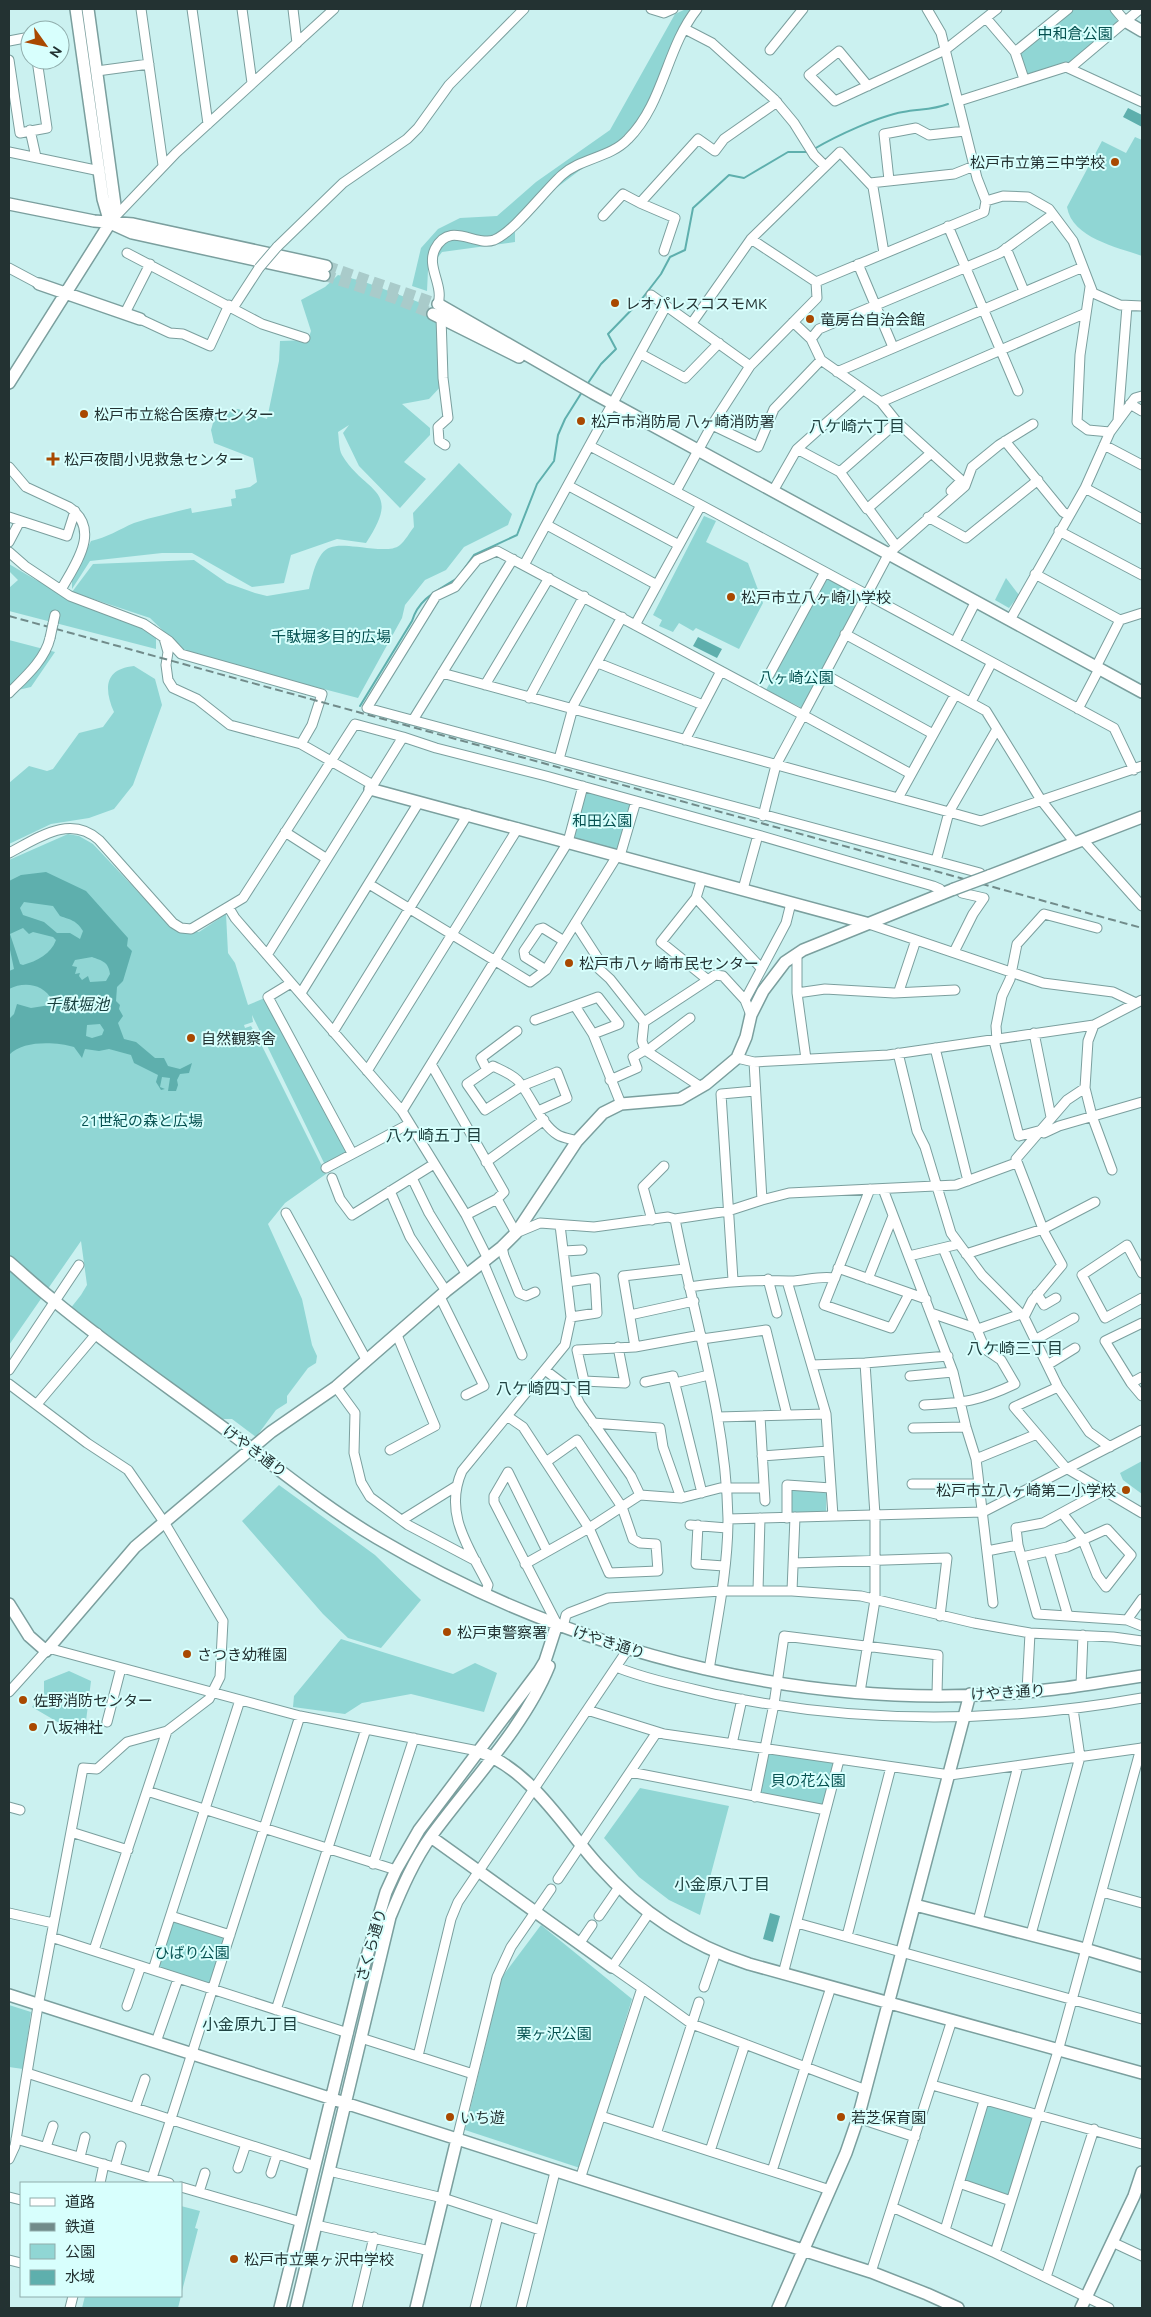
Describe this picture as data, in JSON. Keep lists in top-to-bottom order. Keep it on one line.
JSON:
{"streets":{"street":["けやき通り","さくら通り"]},"crossings":[["けやき通り","さくら通り"]],"districts":["八ケ崎六丁目","八ケ崎五丁目","八ケ崎三丁目","八ケ崎四丁目","小金原八丁目","小金原九丁目"],"water":["千駄堀池"],"parks":["中和倉公園","千駄堀多目的広場","八ヶ崎公園","和田公園","21世紀の森と広場","貝の花公園","ひばり公園","栗ヶ沢公園"],"places":{"other":["松戸市立第三中学校","レオパレスコスモMK","竜房台自治会館","松戸市立総合医療センター","松戸市消防局 八ヶ崎消防署","松戸市立八ヶ崎小学校","松戸市八ヶ崎市民センター","自然観察舎","松戸市立八ヶ崎第二小学校","松戸東警察署","さつき幼稚園","佐野消防センター","八坂神社","いち遊","若芝保育園","松戸市立栗ヶ沢中学校"],"health":["松戸夜間小児救急センター"]},"legend":["道路","鉄道","公園","水域"],"north":"bottom right"}
